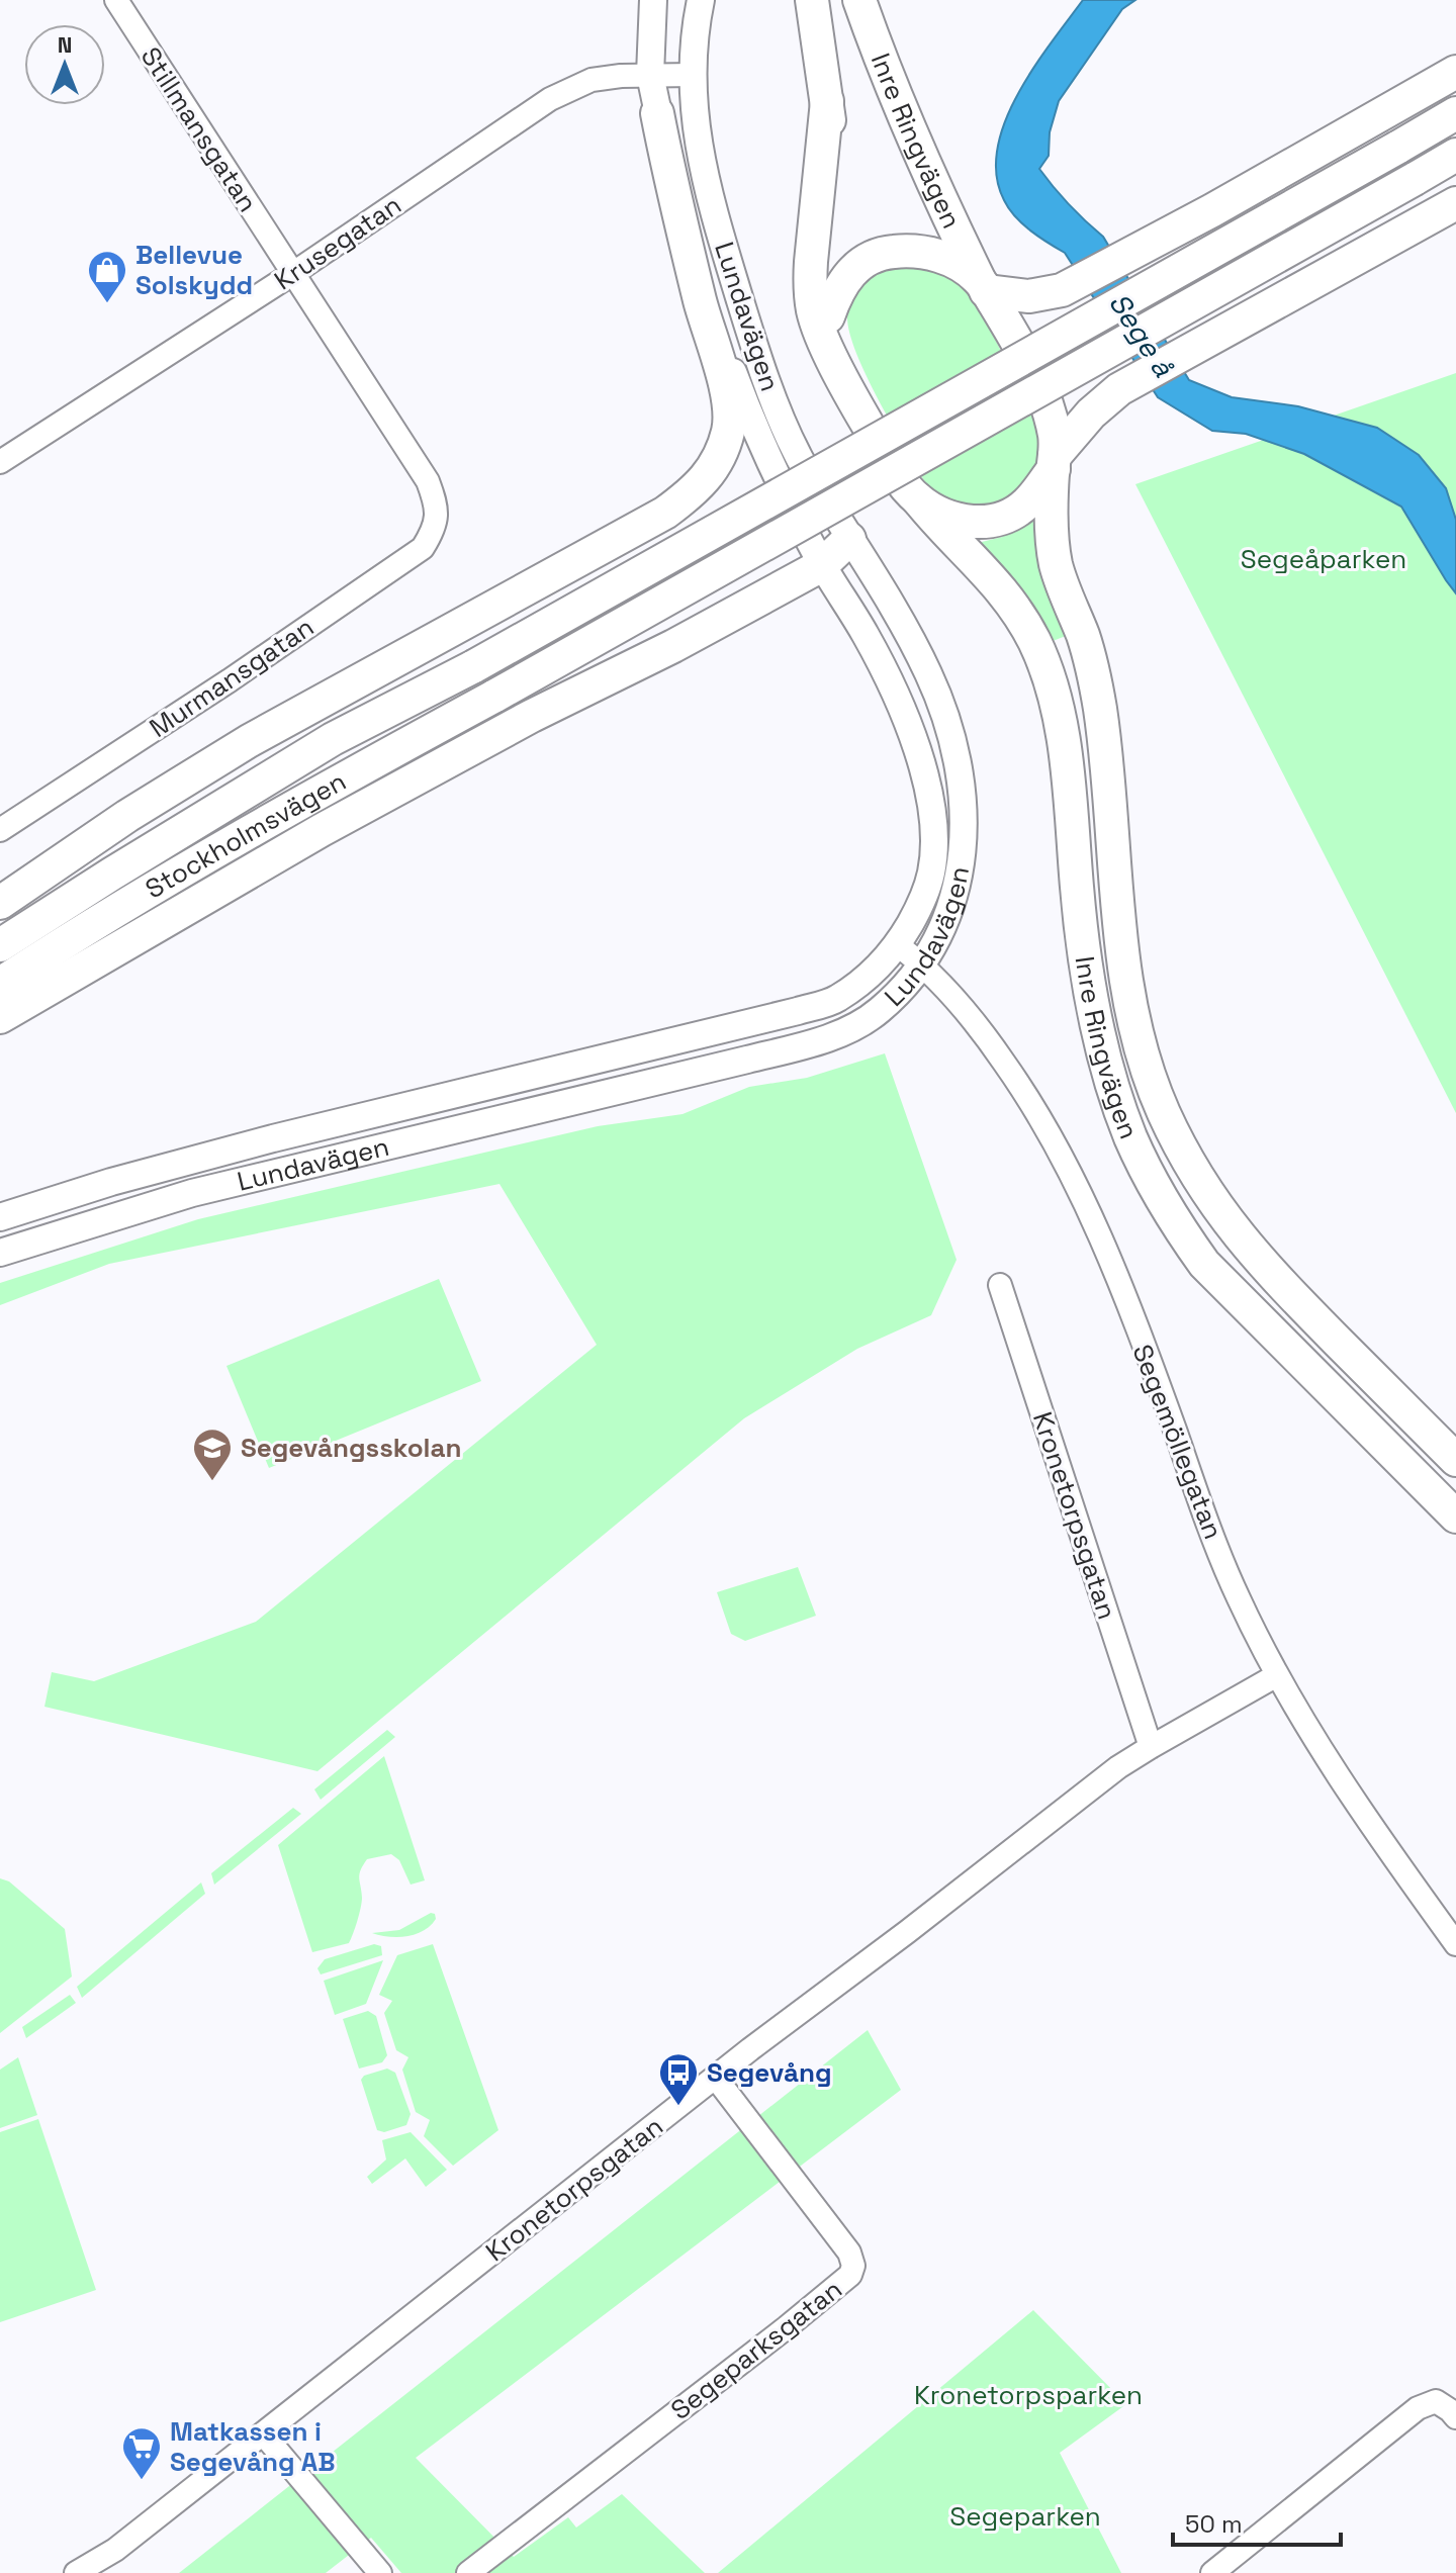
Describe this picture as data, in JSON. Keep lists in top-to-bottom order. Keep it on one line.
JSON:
{"streets":{"highway":["Inre Ringvägen","Stockholmsvägen"],"main road":["Lundavägen"],"street":["Stillmansgatan","Krusegatan","Murmansgatan","Segemöllegatan","Kronetorpsgatan","Segeparksgatan"]},"crossings":[["Stillmansgatan","Krusegatan"],["Stillmansgatan","Murmansgatan"],["Krusegatan","Lundavägen"],["Lundavägen","Segemöllegatan"],["Segemöllegatan","Kronetorpsgatan"],["Kronetorpsgatan","Segeparksgatan"]],"water":["Sege å"],"parks":["Segeåparken","Kronetorpsparken","Segeparken"],"places":{"shop":["Bellevue Solskydd"],"school or university":["Segevångsskolan"],"bus stop":["Segevång"],"supermarket":["Matkassen i Segevång AB"]},"scale_bar":"50 m","north":"top"}
